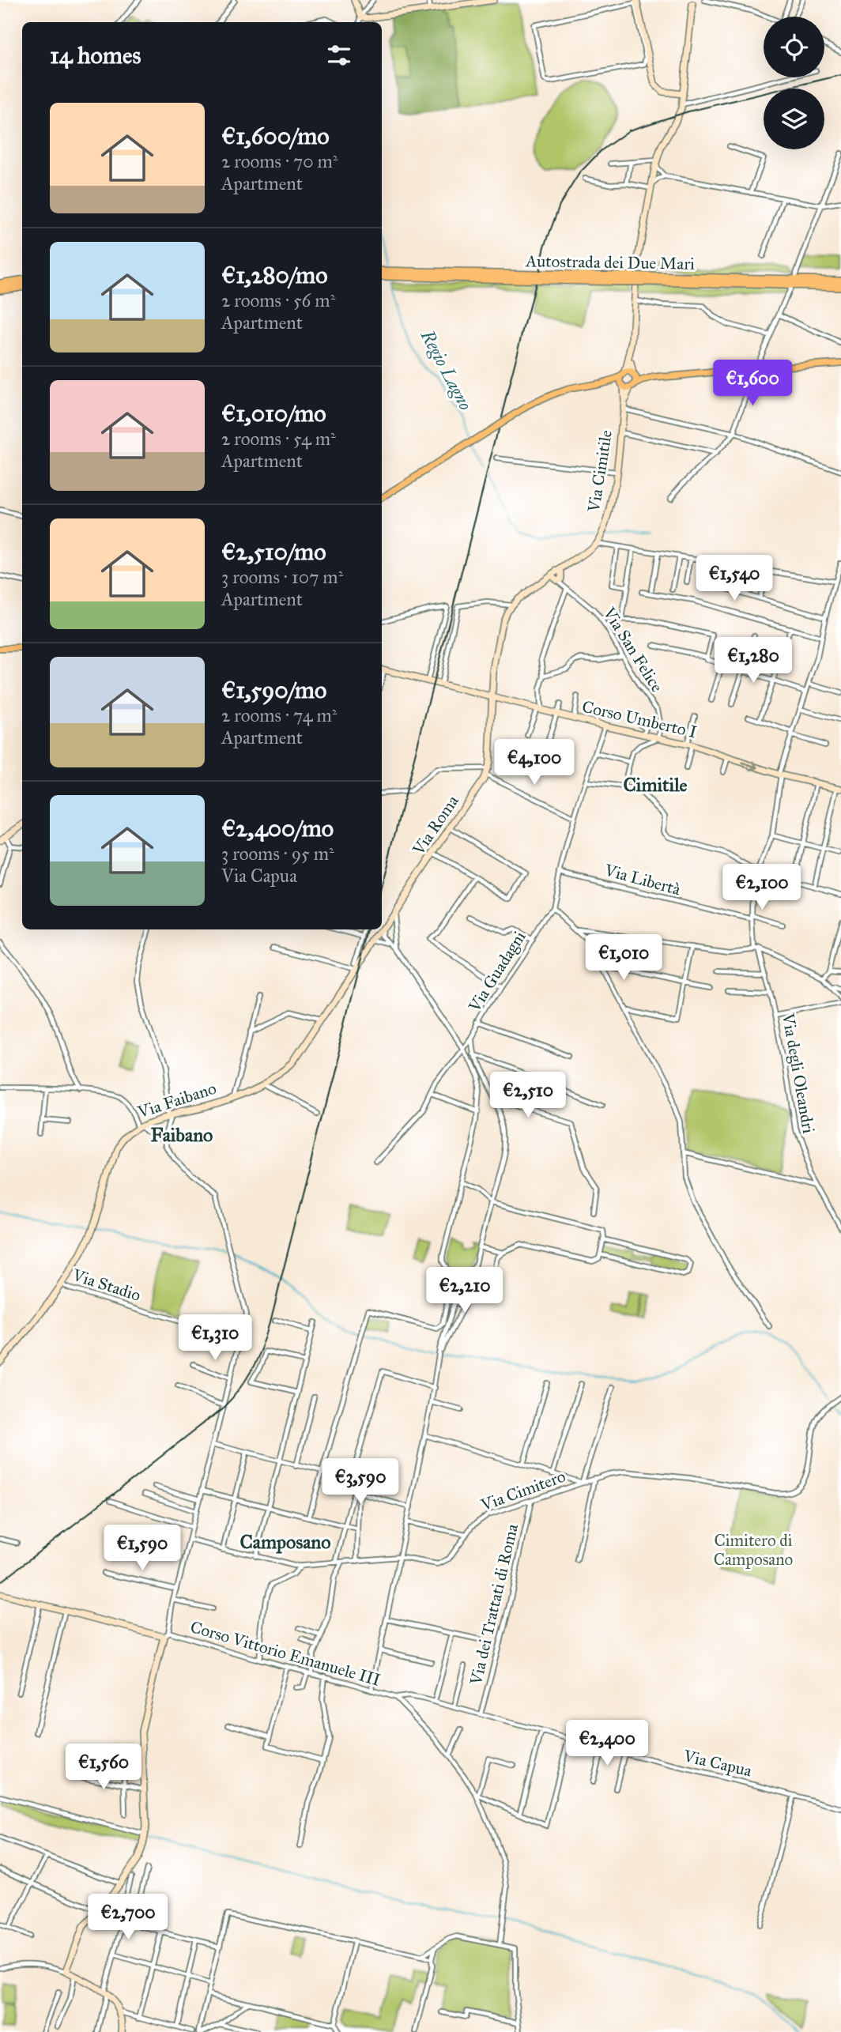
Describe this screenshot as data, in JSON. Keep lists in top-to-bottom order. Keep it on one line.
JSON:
{"streets":{"highway":["Autostrada dei Due Mari"],"street":["Via Cimitile","Via San Felice","Corso Umberto I","Via Roma","Via Libertà","Via Guadagni","Via degli Oleandri","Via Faibano","Via Stadio","Via Cimitero","Via dei Trattati di Roma","Corso Vittorio Emanuele III","Via Capua"]},"crossings":[["Via San Felice","Corso Umberto I"],["Corso Umberto I","Via degli Oleandri"],["Via Roma","Via Faibano"],["Via Libertà","Via degli Oleandri"],["Via Faibano","Via Stadio"],["Via Cimitero","Via dei Trattati di Roma"],["Via dei Trattati di Roma","Via Capua"],["Corso Vittorio Emanuele III","Via Capua"]],"districts":["Cimitile","Faibano","Camposano"],"water":["Regio Lagno"],"parks":["Cimitero di Camposano"],"page":{"heading":"14 homes","list":[{"name":"€1,600/mo","note":"2 rooms · 70 m² · Apartment"},{"name":"€1,280/mo","note":"2 rooms · 56 m² · Apartment"},{"name":"€1,010/mo","note":"2 rooms · 54 m² · Apartment"},{"name":"€2,510/mo","note":"3 rooms · 107 m² · Apartment"},{"name":"€1,590/mo","note":"2 rooms · 74 m² · Apartment"},{"name":"€2,400/mo","note":"3 rooms · 95 m² · Via Capua"}],"price":["€1,600","€1,540","€1,280","€4,100","€2,100","€1,010","€2,510","€2,210","€1,310","€3,590","€1,590","€2,400","€1,560","€2,700"]}}
